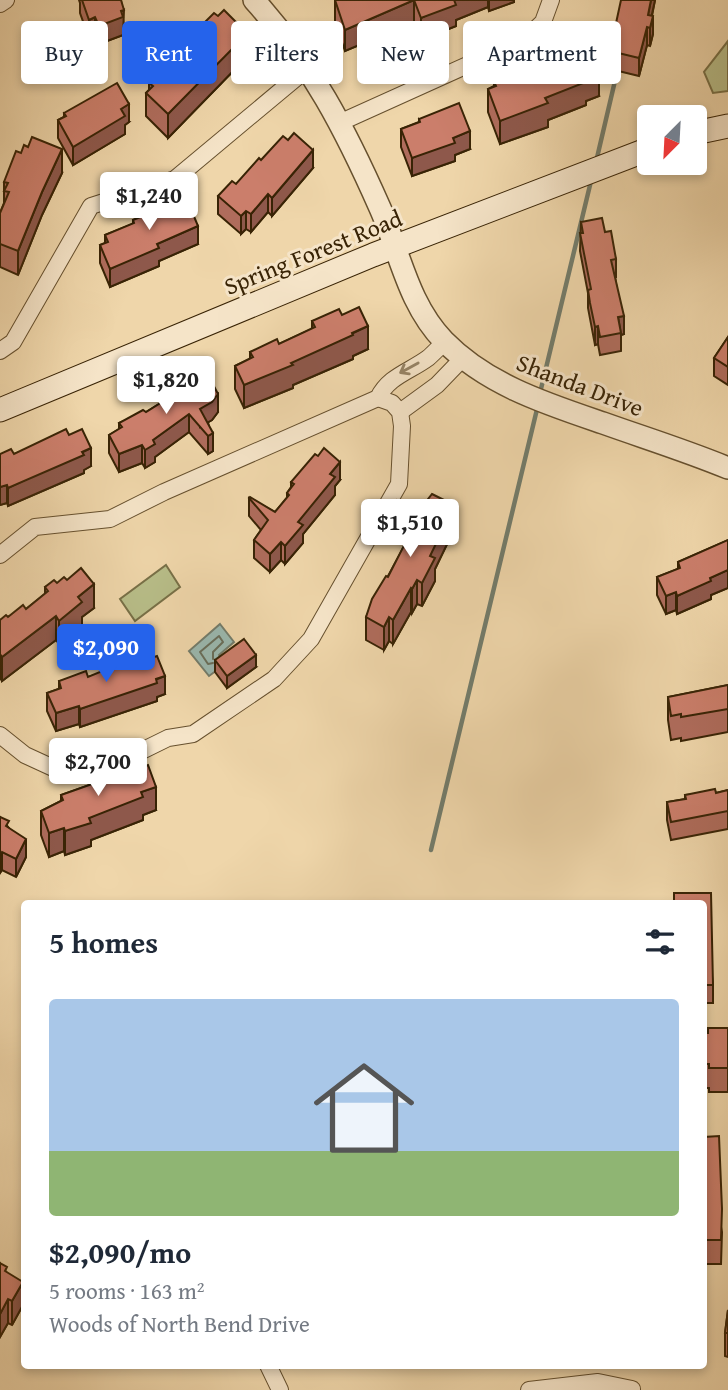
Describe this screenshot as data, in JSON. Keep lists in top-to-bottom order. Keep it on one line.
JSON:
{"streets":{"main road":["Spring Forest Road"],"street":["Shanda Drive"]},"crossings":[["Spring Forest Road","Shanda Drive"]],"north":"bottom left","page":{"chip":["Buy","Rent","Filters","New","Apartment"],"price":["$1,240","$1,820","$1,510","$2,090","$2,700"],"heading":"5 homes","list":[{"name":"$2,090/mo","note":"5 rooms · 163 m² · Woods of North Bend Drive"}]}}
